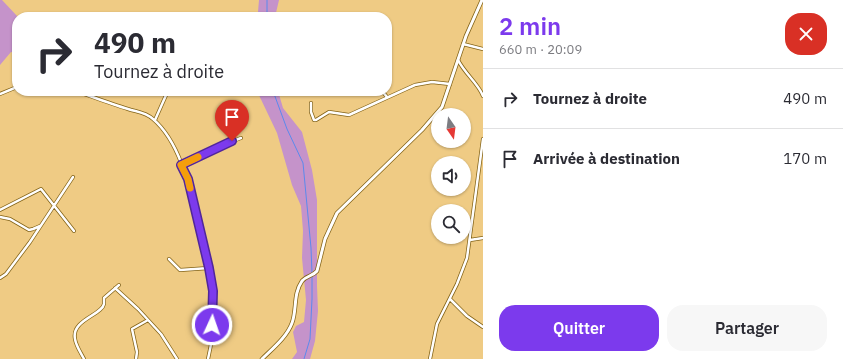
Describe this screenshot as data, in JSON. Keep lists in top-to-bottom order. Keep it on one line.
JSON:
{"north":"bottom","page":{"heading":["2 min","660 m · 20:09"],"turn":["490 m","Tournez à droite"],"list":[{"name":"Tournez à droite","value":"490 m"},{"name":"Arrivée à destination","value":"170 m"}],"buttons":["Quitter","Partager"]}}
